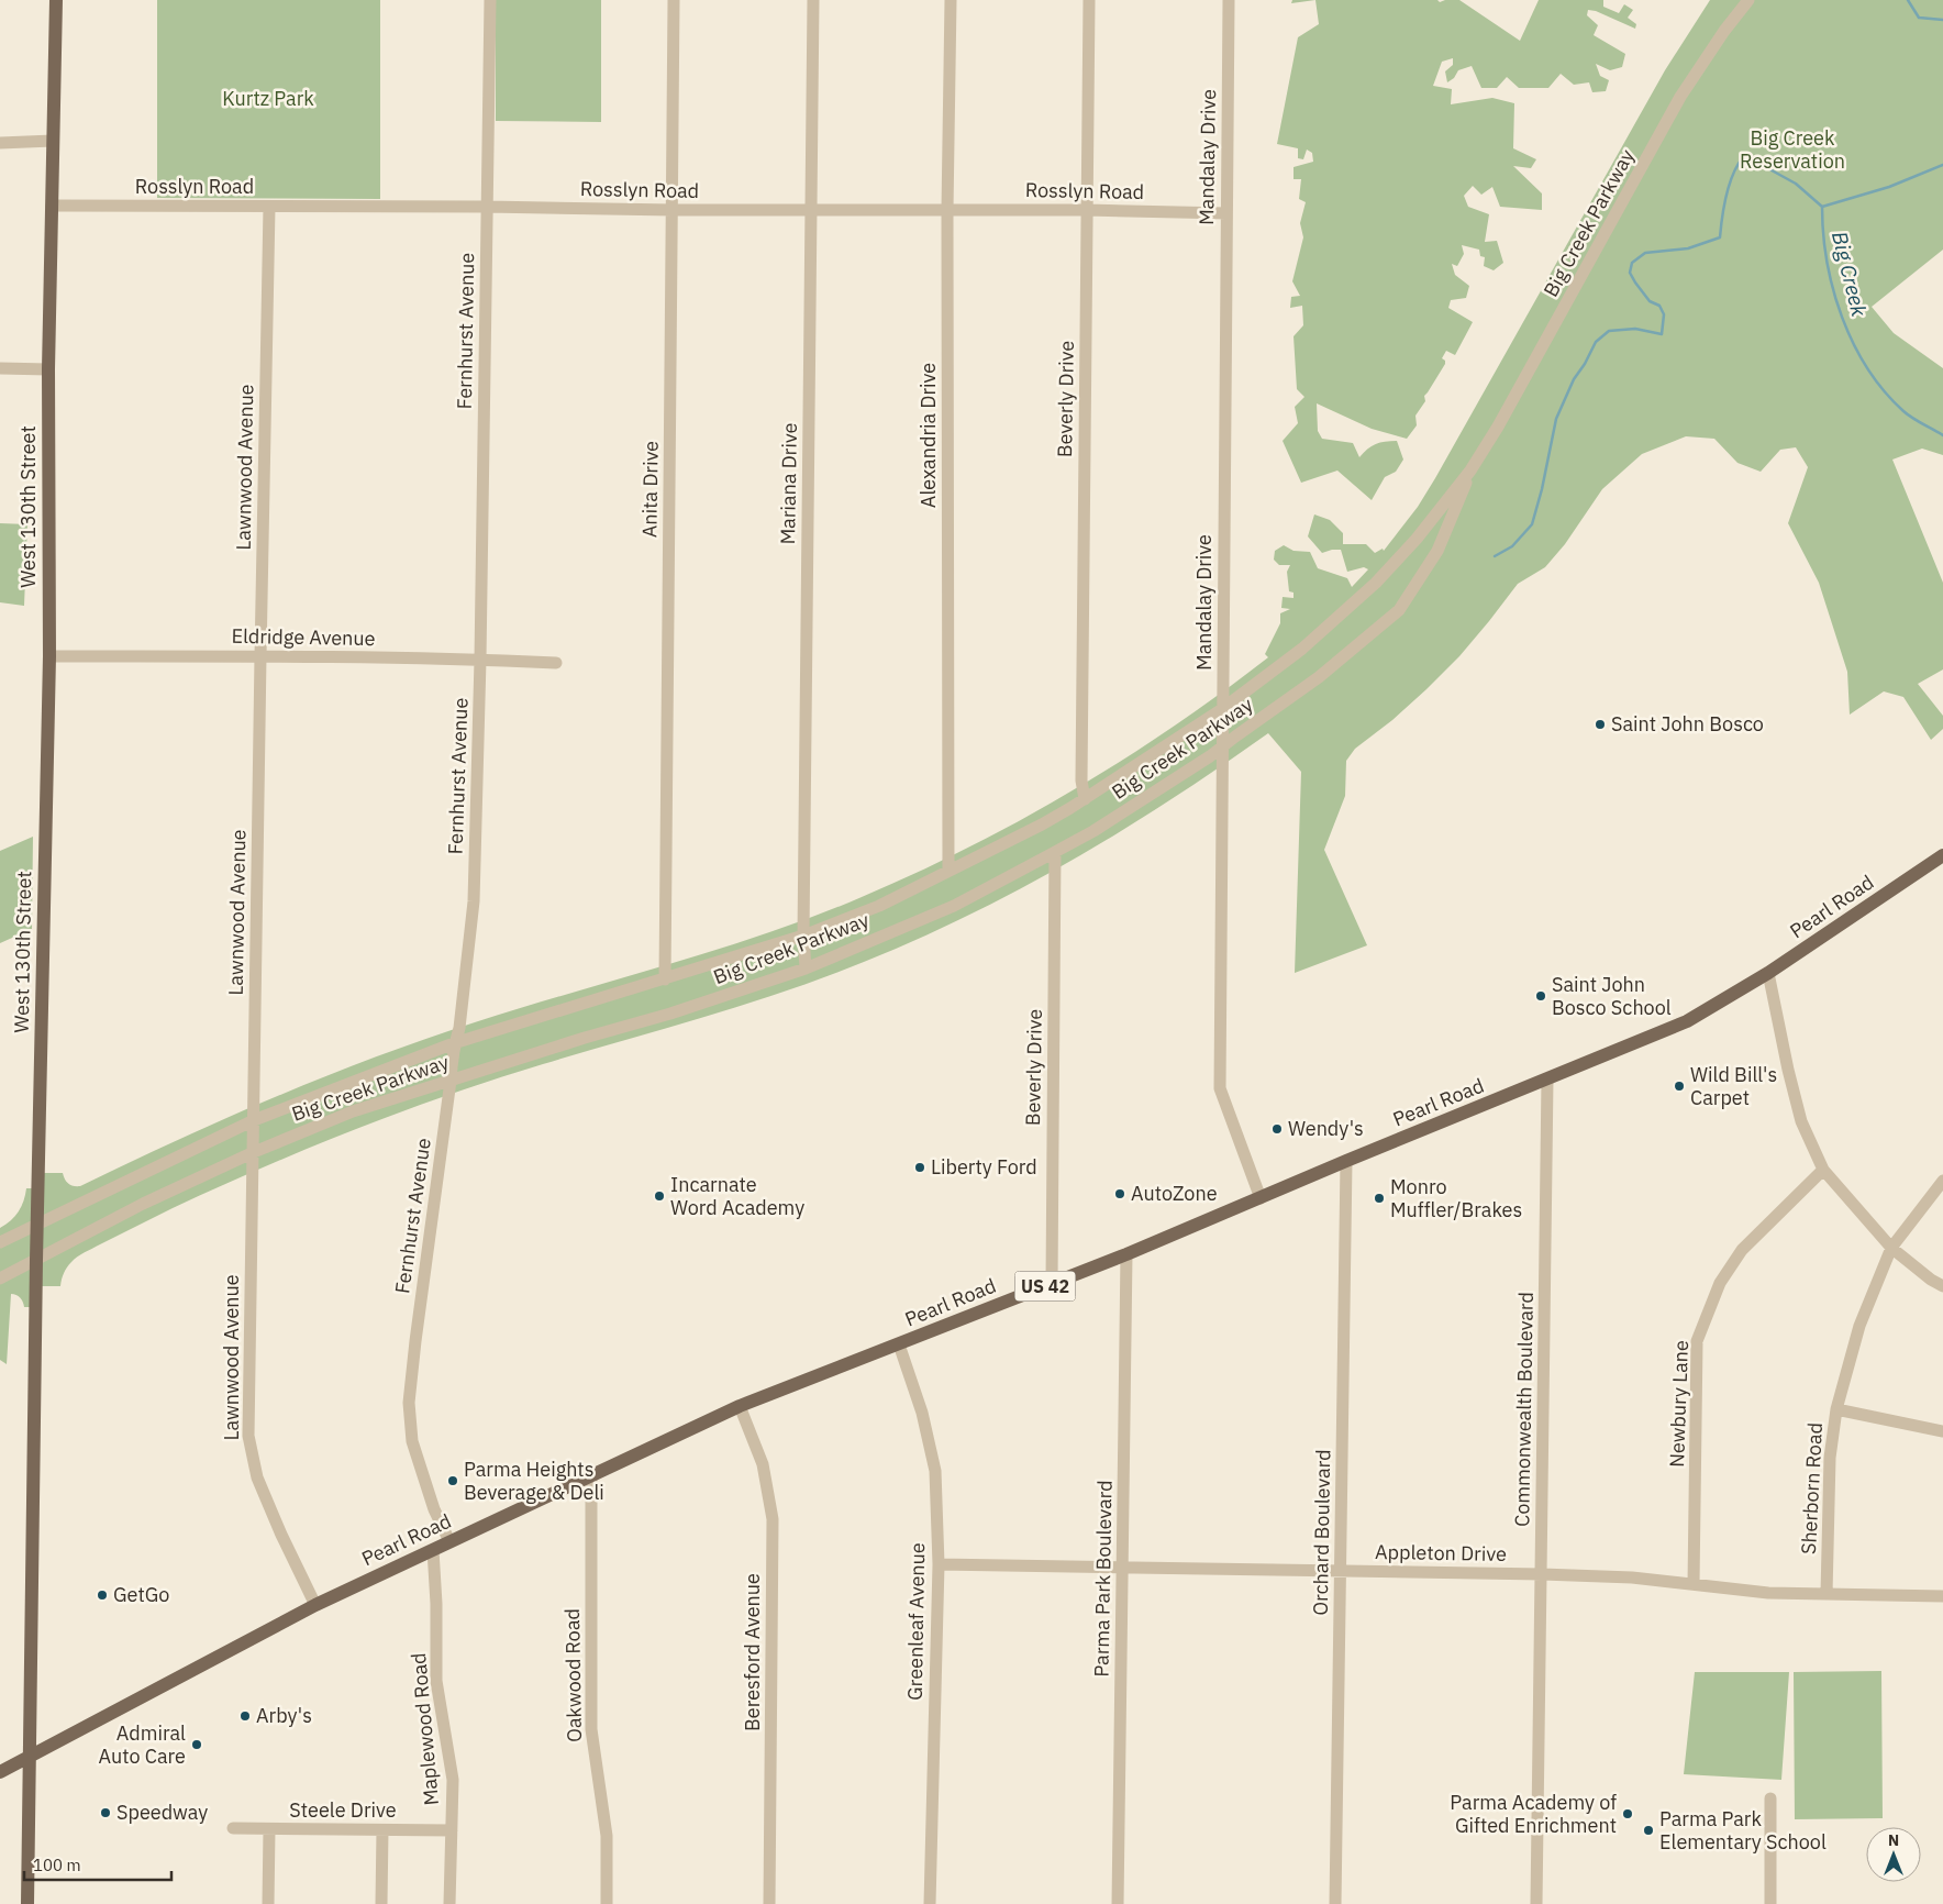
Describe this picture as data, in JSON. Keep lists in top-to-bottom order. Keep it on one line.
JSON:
{"streets":{"main road":["West 130th Street","Pearl Road","US 42"],"street":["Mandalay Drive","Rosslyn Road","Big Creek Parkway","Fernhurst Avenue","Beverly Drive","Alexandria Drive","Lawnwood Avenue","Mariana Drive","Anita Drive","Eldridge Avenue","Newbury Lane","Commonwealth Boulevard","Sherborn Road","Orchard Boulevard","Appleton Drive","Parma Park Boulevard","Greenleaf Avenue","Beresford Avenue","Oakwood Road","Maplewood Road","Steele Drive"]},"crossings":[["Mandalay Drive","Rosslyn Road"],["Mandalay Drive","Big Creek Parkway"],["Mandalay Drive","Pearl Road"],["Rosslyn Road","Fernhurst Avenue"],["Rosslyn Road","Beverly Drive"],["Rosslyn Road","Alexandria Drive"],["Rosslyn Road","Lawnwood Avenue"],["Rosslyn Road","Mariana Drive"],["Rosslyn Road","Anita Drive"],["Rosslyn Road","West 130th Street"],["Big Creek Parkway","Fernhurst Avenue"],["Big Creek Parkway","Beverly Drive"],["Big Creek Parkway","Alexandria Drive"],["Big Creek Parkway","Lawnwood Avenue"],["Big Creek Parkway","Mariana Drive"],["Big Creek Parkway","Anita Drive"],["Big Creek Parkway","West 130th Street"],["Fernhurst Avenue","Eldridge Avenue"],["Fernhurst Avenue","Pearl Road"],["Beverly Drive","Pearl Road"],["Lawnwood Avenue","Eldridge Avenue"],["Lawnwood Avenue","Pearl Road"],["West 130th Street","Eldridge Avenue"],["West 130th Street","Pearl Road"],["Pearl Road","Commonwealth Boulevard"],["Pearl Road","Orchard Boulevard"],["Pearl Road","Parma Park Boulevard"],["Pearl Road","Greenleaf Avenue"],["Pearl Road","Beresford Avenue"],["Pearl Road","Oakwood Road"],["Pearl Road","Maplewood Road"],["Newbury Lane","Appleton Drive"],["Commonwealth Boulevard","Appleton Drive"],["Sherborn Road","Appleton Drive"],["Orchard Boulevard","Appleton Drive"],["Appleton Drive","Parma Park Boulevard"],["Appleton Drive","Greenleaf Avenue"],["Maplewood Road","Steele Drive"]],"water":["Big Creek"],"parks":["Kurtz Park","Big Creek Reservation"],"places":["Saint John Bosco","Saint John Bosco School","Wild Bill's Carpet","Wendy's","Liberty Ford","AutoZone","Incarnate Word Academy","Monro Muffler/Brakes","Parma Heights Beverage & Deli","GetGo","Arby's","Admiral Auto Care","Speedway","Parma Academy of Gifted Enrichment","Parma Park Elementary School"],"scale_bar":"100 m","north":"top"}
